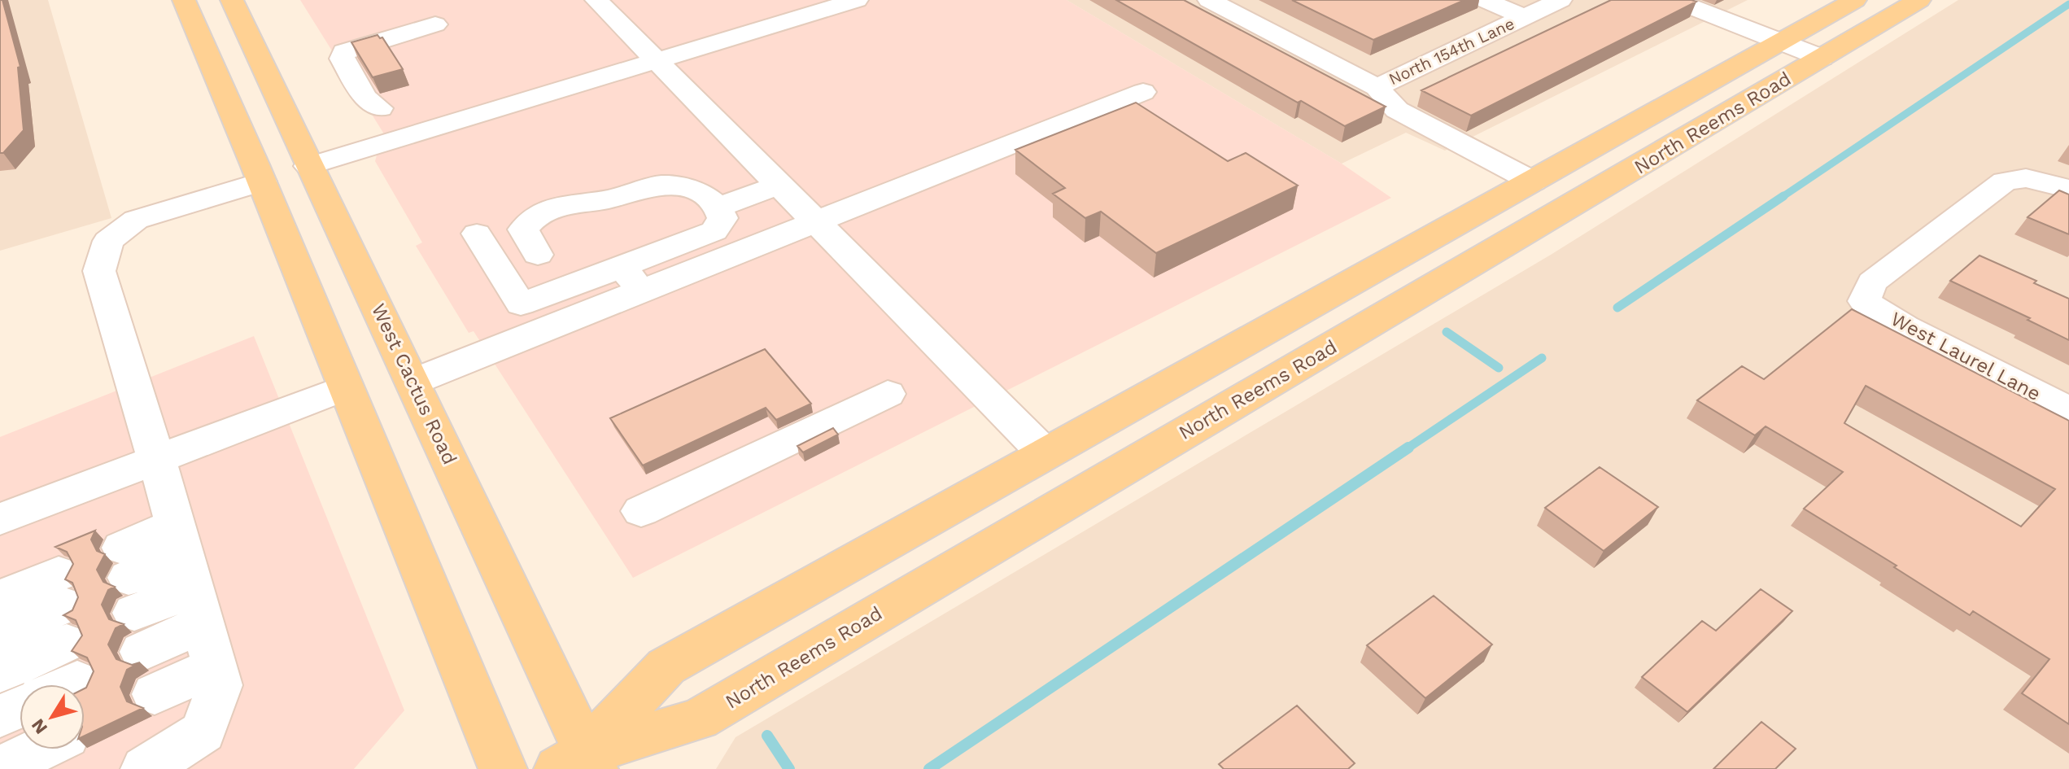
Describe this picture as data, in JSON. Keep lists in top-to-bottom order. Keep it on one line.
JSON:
{"streets":{"main road":["North Reems Road","West Cactus Road"],"street":["North 154th Lane","West Laurel Lane"]},"crossings":[["North Reems Road","West Cactus Road"]],"north":"bottom left"}
